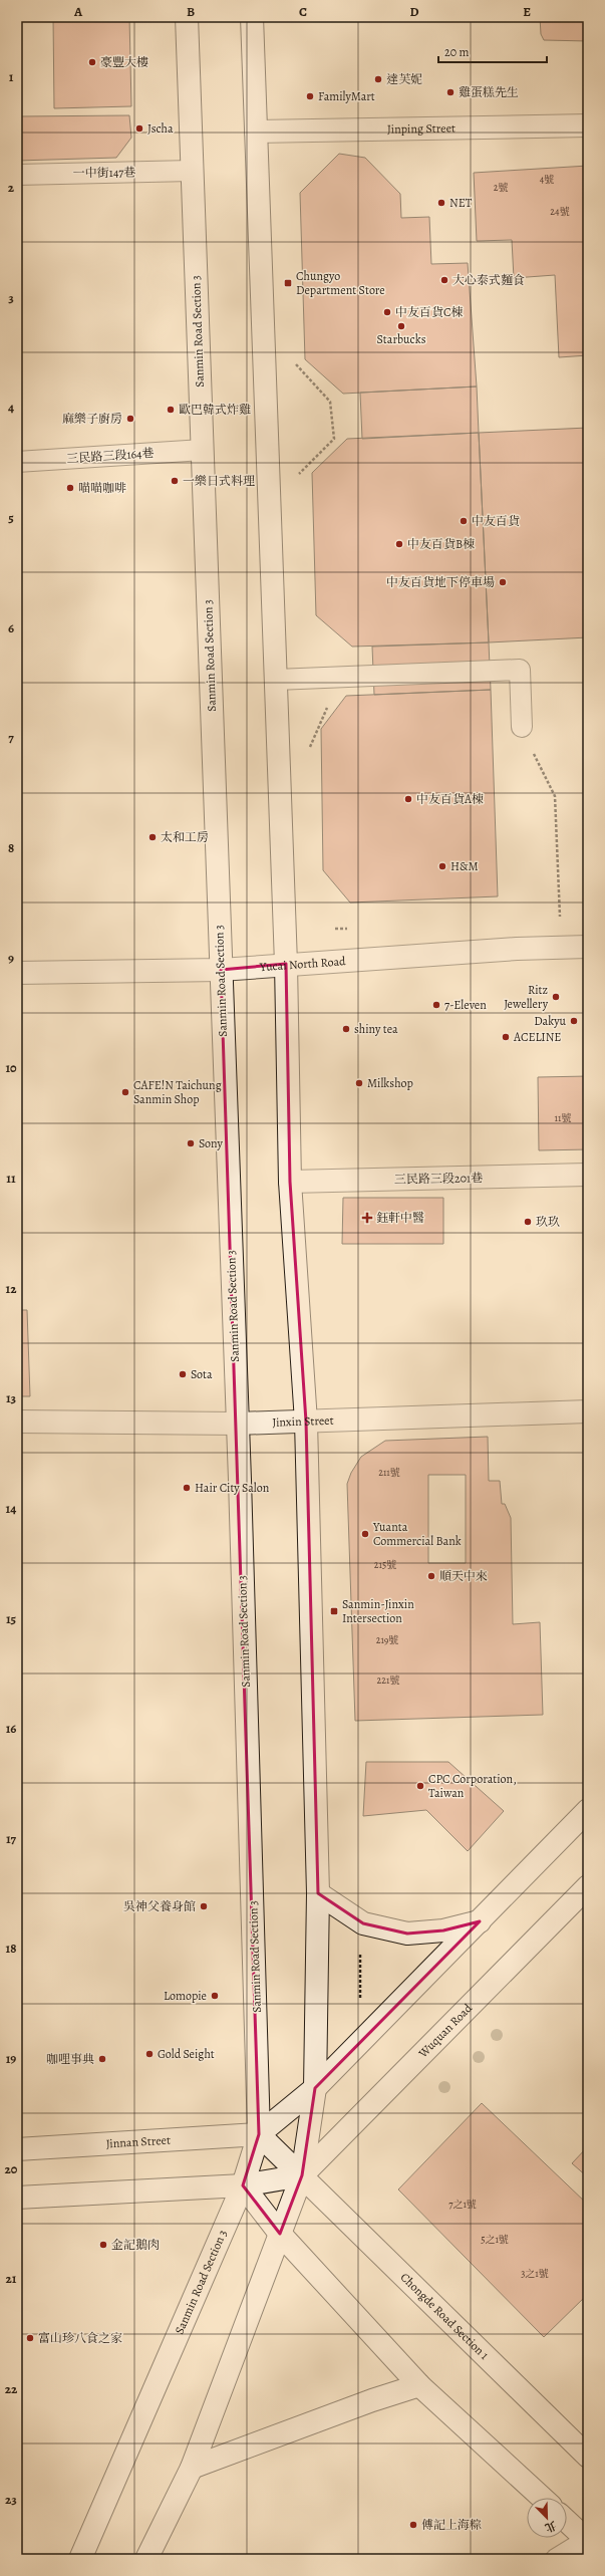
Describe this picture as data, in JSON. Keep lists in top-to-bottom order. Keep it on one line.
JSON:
{"streets":{"main road":["Jinping Street","Sanmin Road Section 3","Yucai North Road","三民路三段201巷","Jinxin Street","Wuquan Road","Jinnan Street","Chongde Road Section 1"],"lane":["一中街147巷","三民路三段164巷"]},"crossings":[["一中街147巷","Sanmin Road Section 3"],["Sanmin Road Section 3","三民路三段164巷"],["Sanmin Road Section 3","Yucai North Road"],["Sanmin Road Section 3","Jinxin Street"],["Sanmin Road Section 3","Jinnan Street"],["Sanmin Road Section 3","Chongde Road Section 1"],["Wuquan Road","Chongde Road Section 1"],["Jinnan Street","Chongde Road Section 1"]],"places":{"other":["豪豐大樓","達芙妮","雞蛋糕先生","FamilyMart","Jscha","NET","大心泰式麵食","中友百貨C棟","Starbucks","歐巴韓式炸雞","麻樂子廚房","一樂日式料理","喵喵咖啡","中友百貨","中友百貨B棟","中友百貨地下停車場","中友百貨A棟","太和工房","H&M","Ritz Jewellery","7-Eleven","Dakyu","shiny tea","ACELINE","Milkshop","CAFE!N Taichung Sanmin Shop","Sony","玖玖","Sota","Hair City Salon","Yuanta Commercial Bank","順天中來","CPC Corporation, Taiwan","吳神父養身館","Lomopie","Gold Seight","咖哩事典","金記鵝肉","富山珍八食之家","傅記上海粽"],"transit":["Chungyo Department Store","Sanmin-Jinxin Intersection"],"health":["鈺軒中醫"]},"house_numbers":["4號","2號","24號","11號","211號","215號","219號","221號","7之1號","5之1號","3之1號"],"scale_bar":"20 m","north":"bottom right","grid":{"columns":["A","B","C","D","E"],"rows":["1","2","3","4","5","6","7","8","9","10","11","12","13","14","15","16","17","18","19","20","21","22","23"]}}
